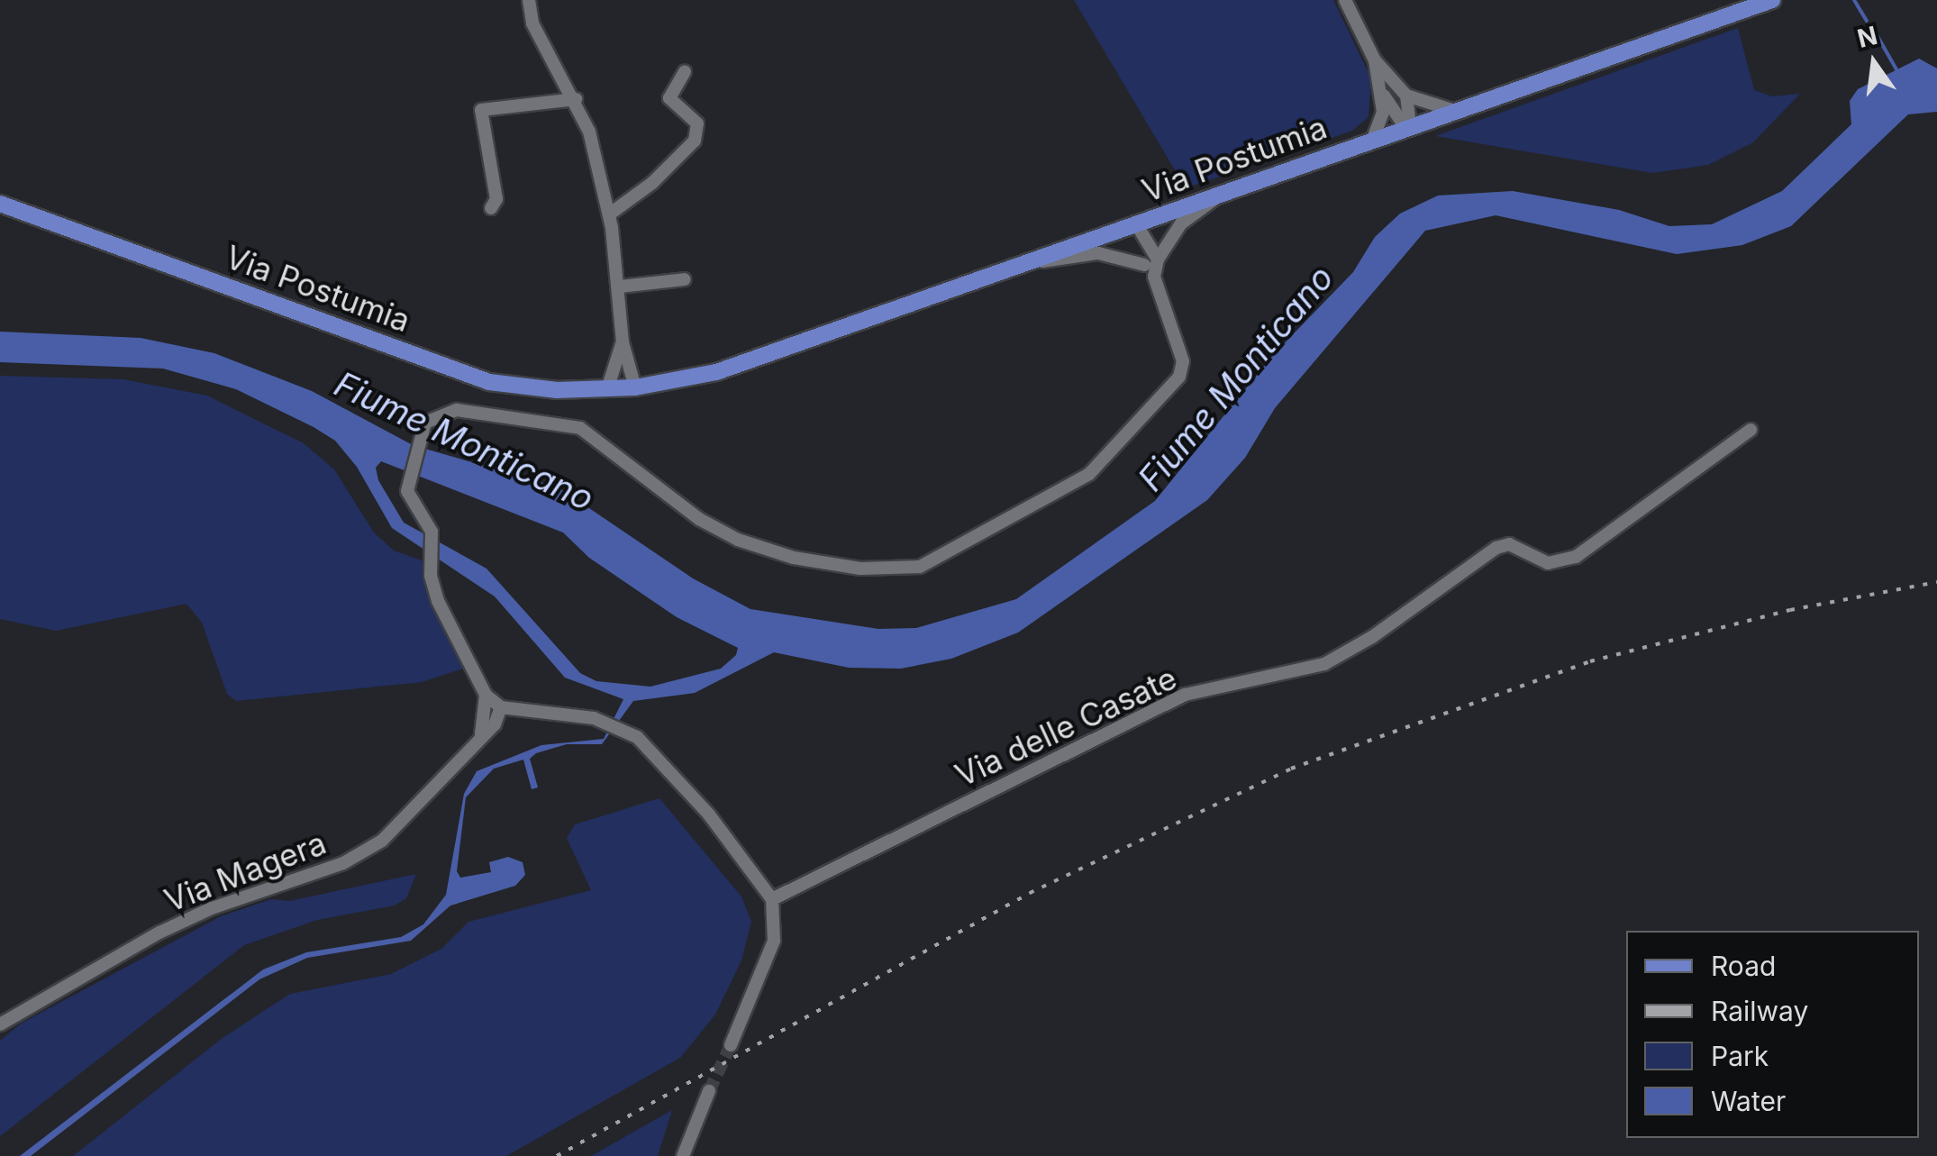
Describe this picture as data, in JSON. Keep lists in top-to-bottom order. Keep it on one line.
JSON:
{"streets":{"main road":["Via Postumia"],"street":["Via delle Casate","Via Magera"]},"water":["Fiume Monticano"],"legend":["Road","Railway","Park","Water"],"north":"top"}
